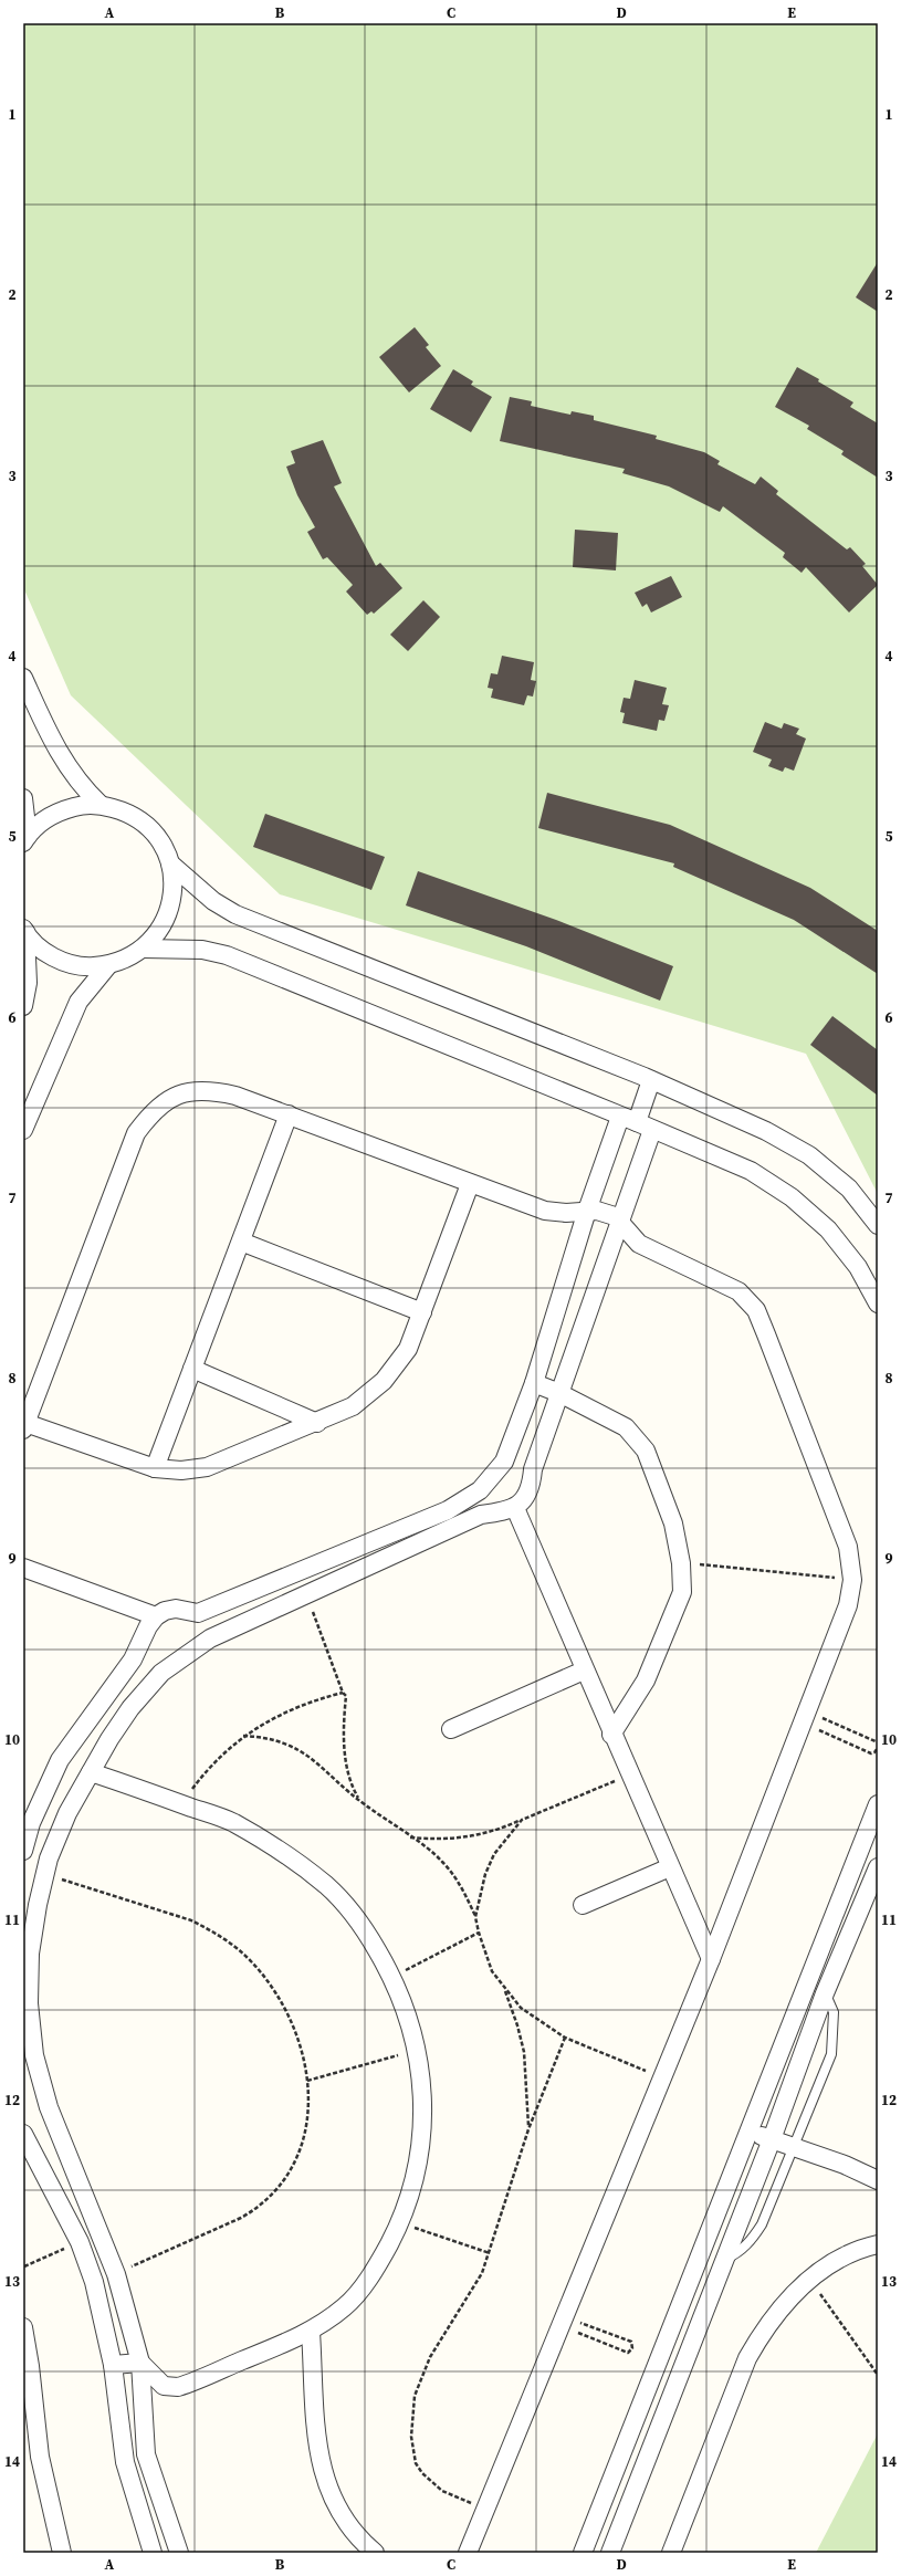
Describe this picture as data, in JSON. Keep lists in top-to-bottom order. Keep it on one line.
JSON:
{"grid":{"columns":["A","B","C","D","E"],"rows":["1","2","3","4","5","6","7","8","9","10","11","12","13","14"]}}
